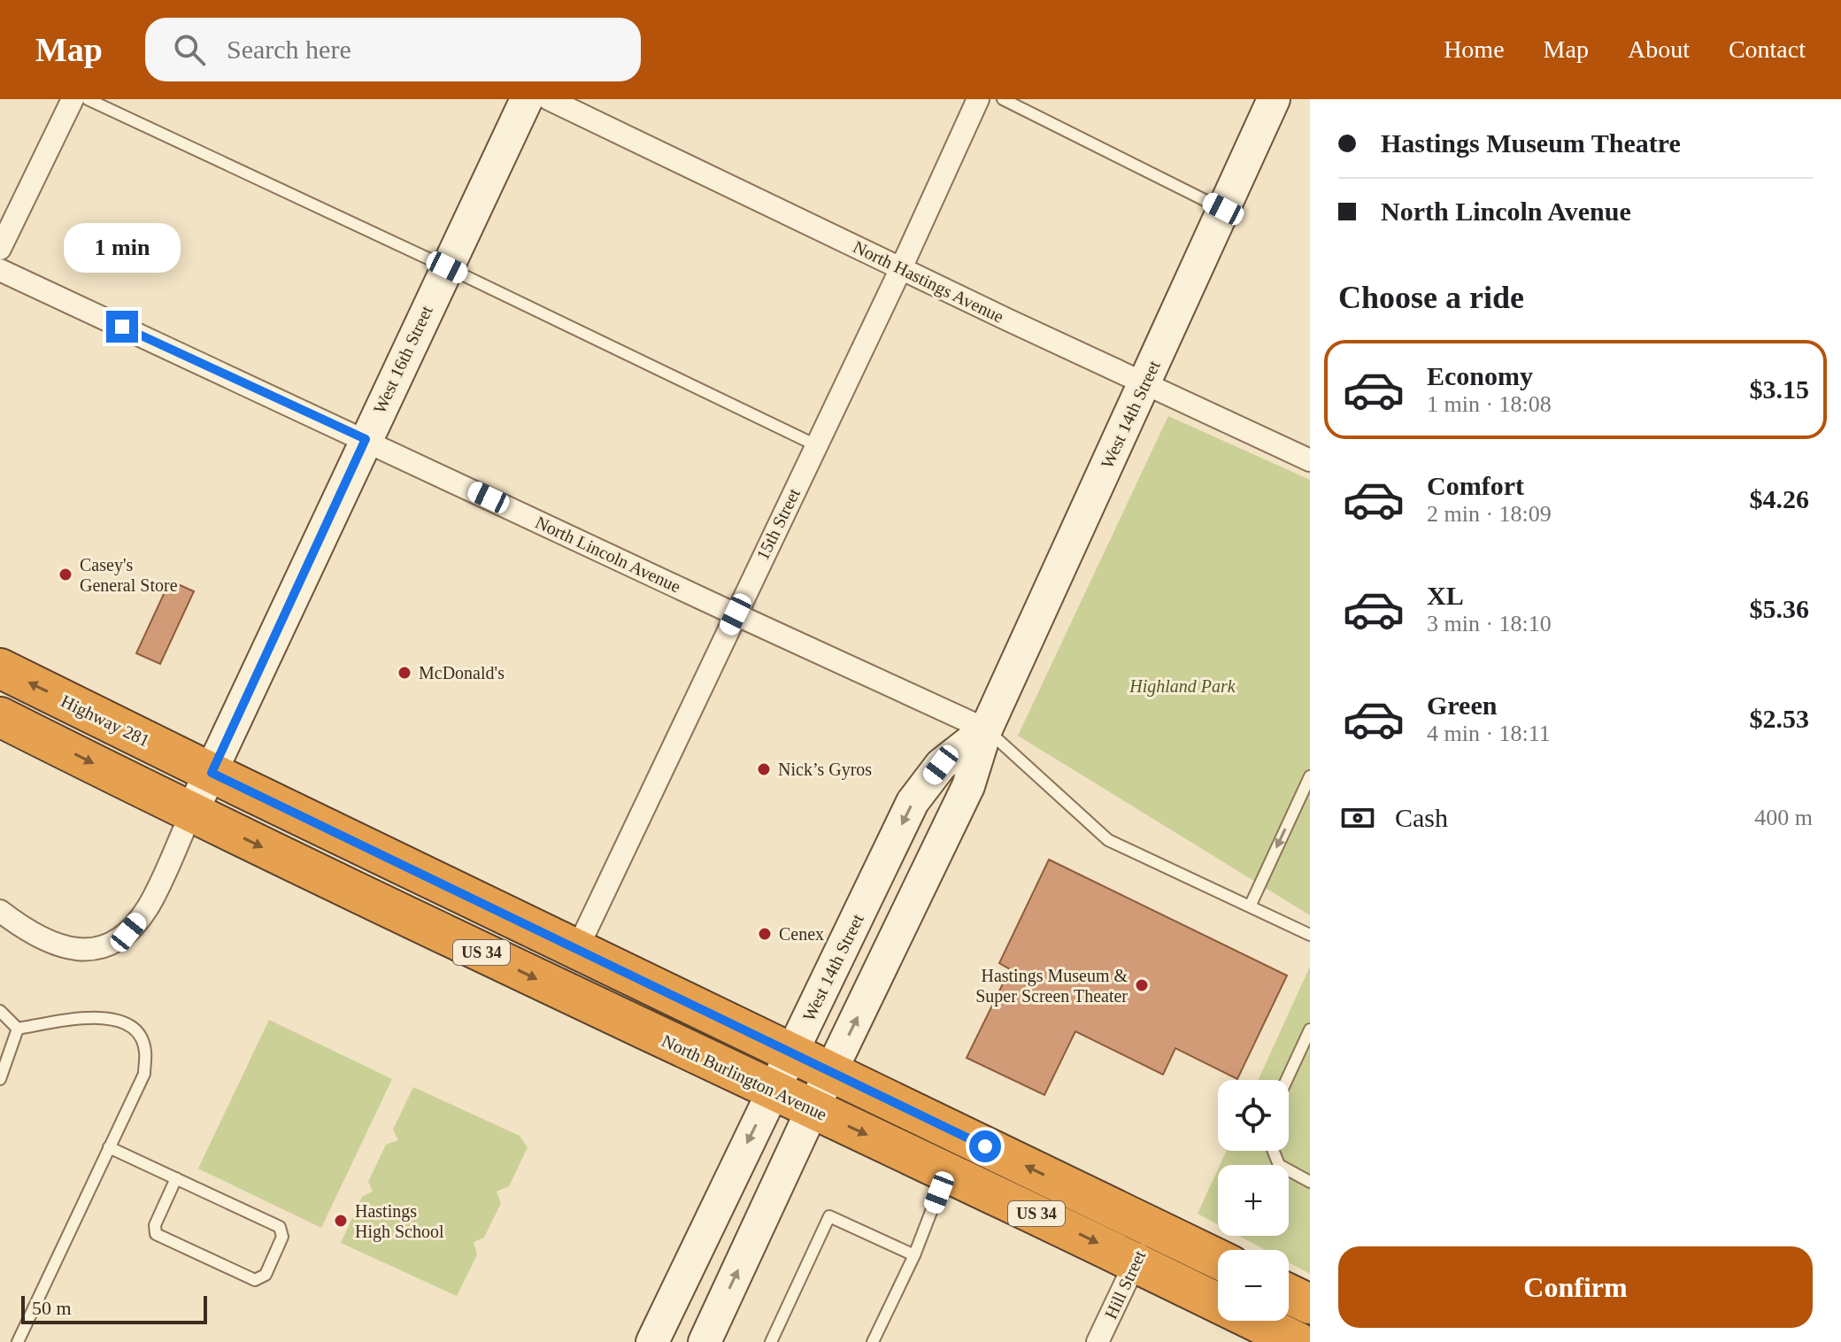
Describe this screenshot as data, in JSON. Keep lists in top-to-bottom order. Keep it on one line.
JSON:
{"streets":{"highway":["Highway 281","US 34","North Burlington Avenue"],"main road":["West 16th Street","West 14th Street"],"street":["North Hastings Avenue","15th Street","North Lincoln Avenue","Hill Street"]},"crossings":[["North Hastings Avenue","West 14th Street"],["North Hastings Avenue","15th Street"],["West 16th Street","North Lincoln Avenue"],["West 16th Street","Highway 281"],["West 16th Street","US 34"],["West 16th Street","North Burlington Avenue"],["West 14th Street","North Lincoln Avenue"],["West 14th Street","US 34"],["West 14th Street","North Burlington Avenue"],["15th Street","North Lincoln Avenue"],["15th Street","US 34"],["Highway 281","US 34"],["US 34","North Burlington Avenue"],["US 34","Hill Street"],["North Burlington Avenue","Hill Street"]],"parks":["Highland Park"],"places":["Casey's General Store","McDonald's","Nick’s Gyros","Cenex","Hastings Museum & Super Screen Theater","Hastings High School"],"scale_bar":"50 m","page":{"header":"Map","search":"Search here","nav":["Home","Map","About","Contact"],"banner":["Hastings Museum Theatre","North Lincoln Avenue"],"bubble":"1 min","heading":"Choose a ride","list":[{"name":"Economy","note":"1 min · 18:08","value":"$3.15"},{"name":"Comfort","note":"2 min · 18:09","value":"$4.26"},{"name":"XL","note":"3 min · 18:10","value":"$5.36"},{"name":"Green","note":"4 min · 18:11","value":"$2.53"}],"pay":["Cash","400 m"],"map_buttons":["+","−"],"buttons":"Confirm","scale":"50 m"}}
